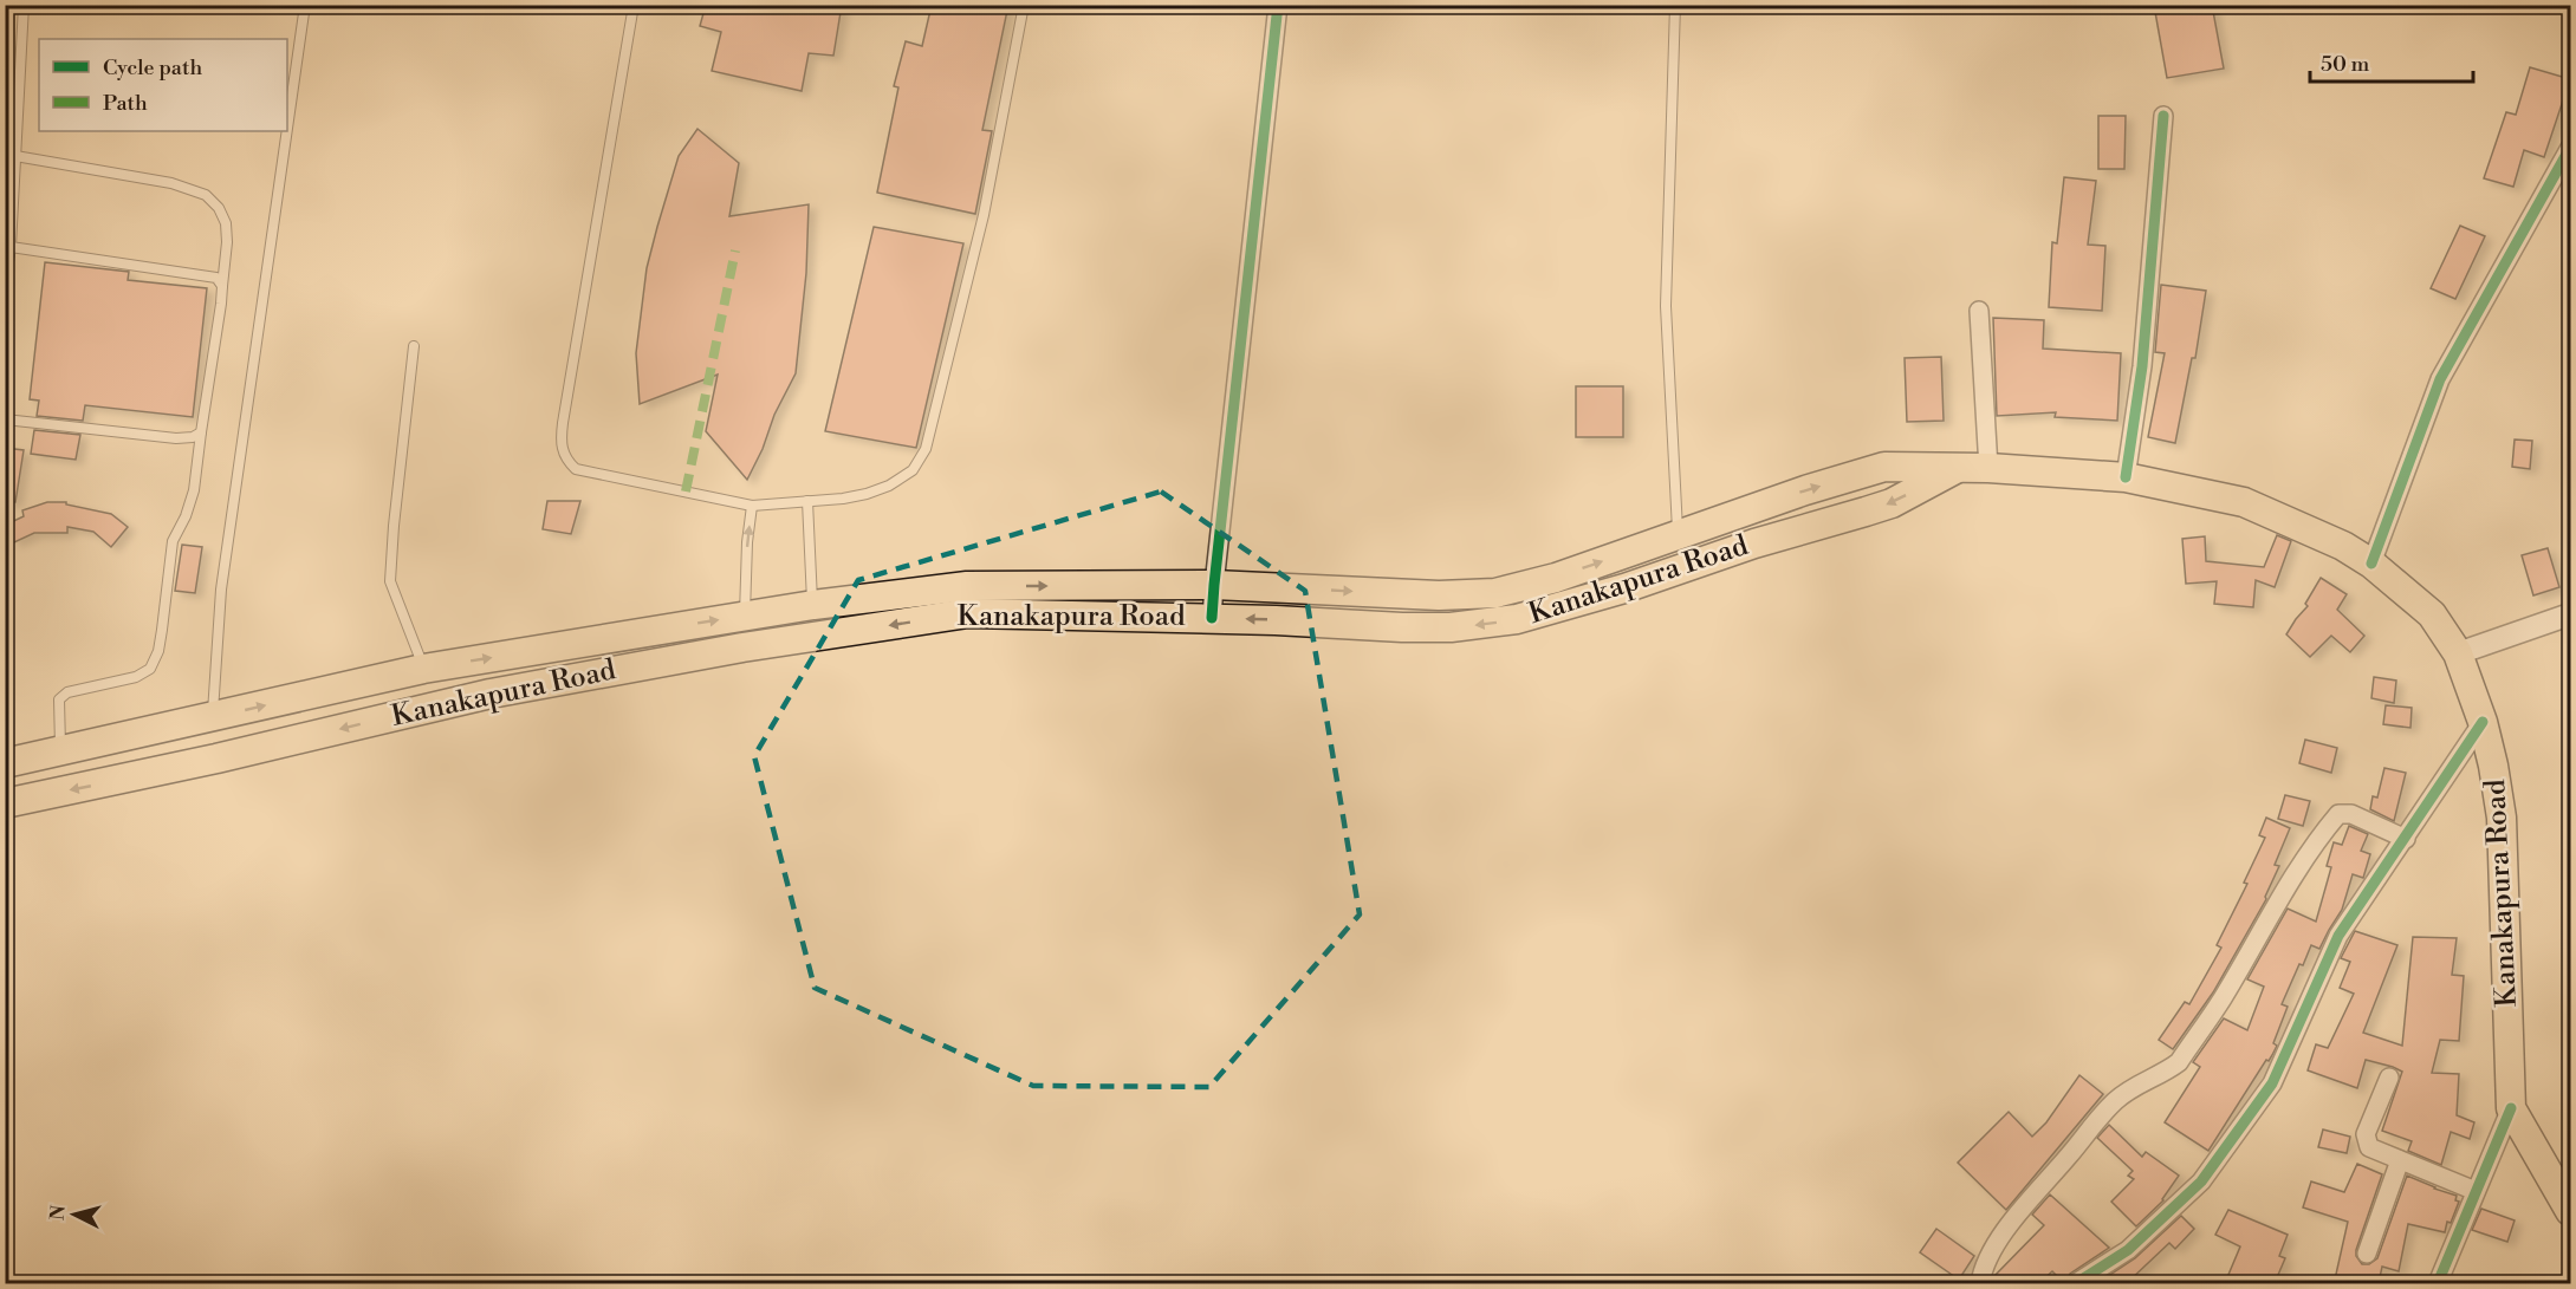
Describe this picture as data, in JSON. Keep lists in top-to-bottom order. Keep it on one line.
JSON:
{"streets":{"highway":["Kanakapura Road"]},"legend":["Cycle path","Path"],"scale_bar":"50 m","north":"left"}
